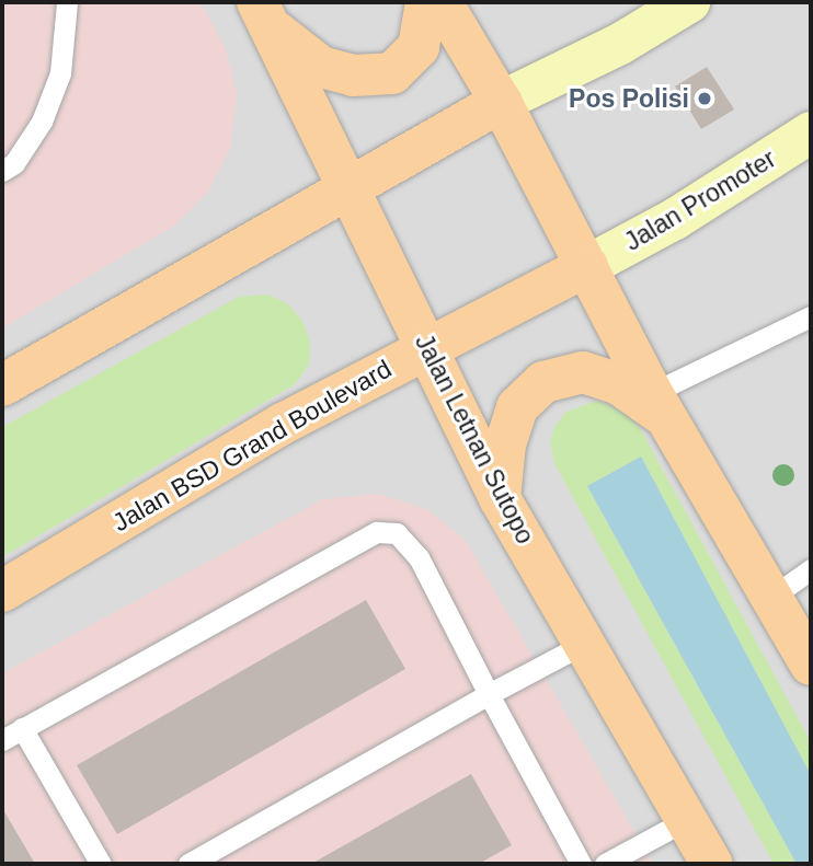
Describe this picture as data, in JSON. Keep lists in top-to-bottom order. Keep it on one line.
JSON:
{"streets":{"main road":["Jalan Letnan Sutopo","Jalan BSD Grand Boulevard"],"street":["Jalan Promoter"]},"crossings":[["Jalan Promoter","Jalan BSD Grand Boulevard"],["Jalan Letnan Sutopo","Jalan BSD Grand Boulevard"]],"places":["Pos Polisi"]}
